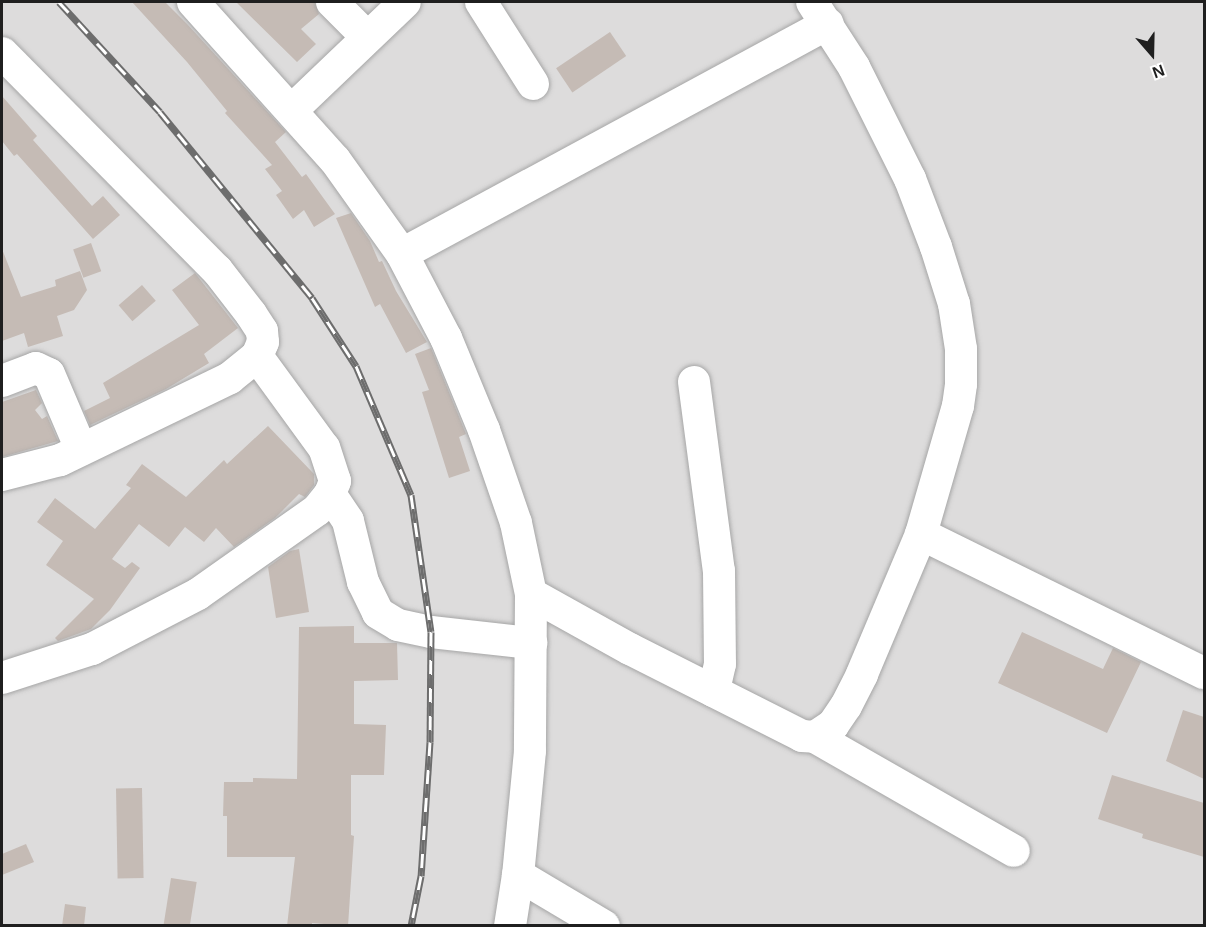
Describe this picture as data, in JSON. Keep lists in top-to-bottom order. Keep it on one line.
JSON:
{"north":"bottom"}
